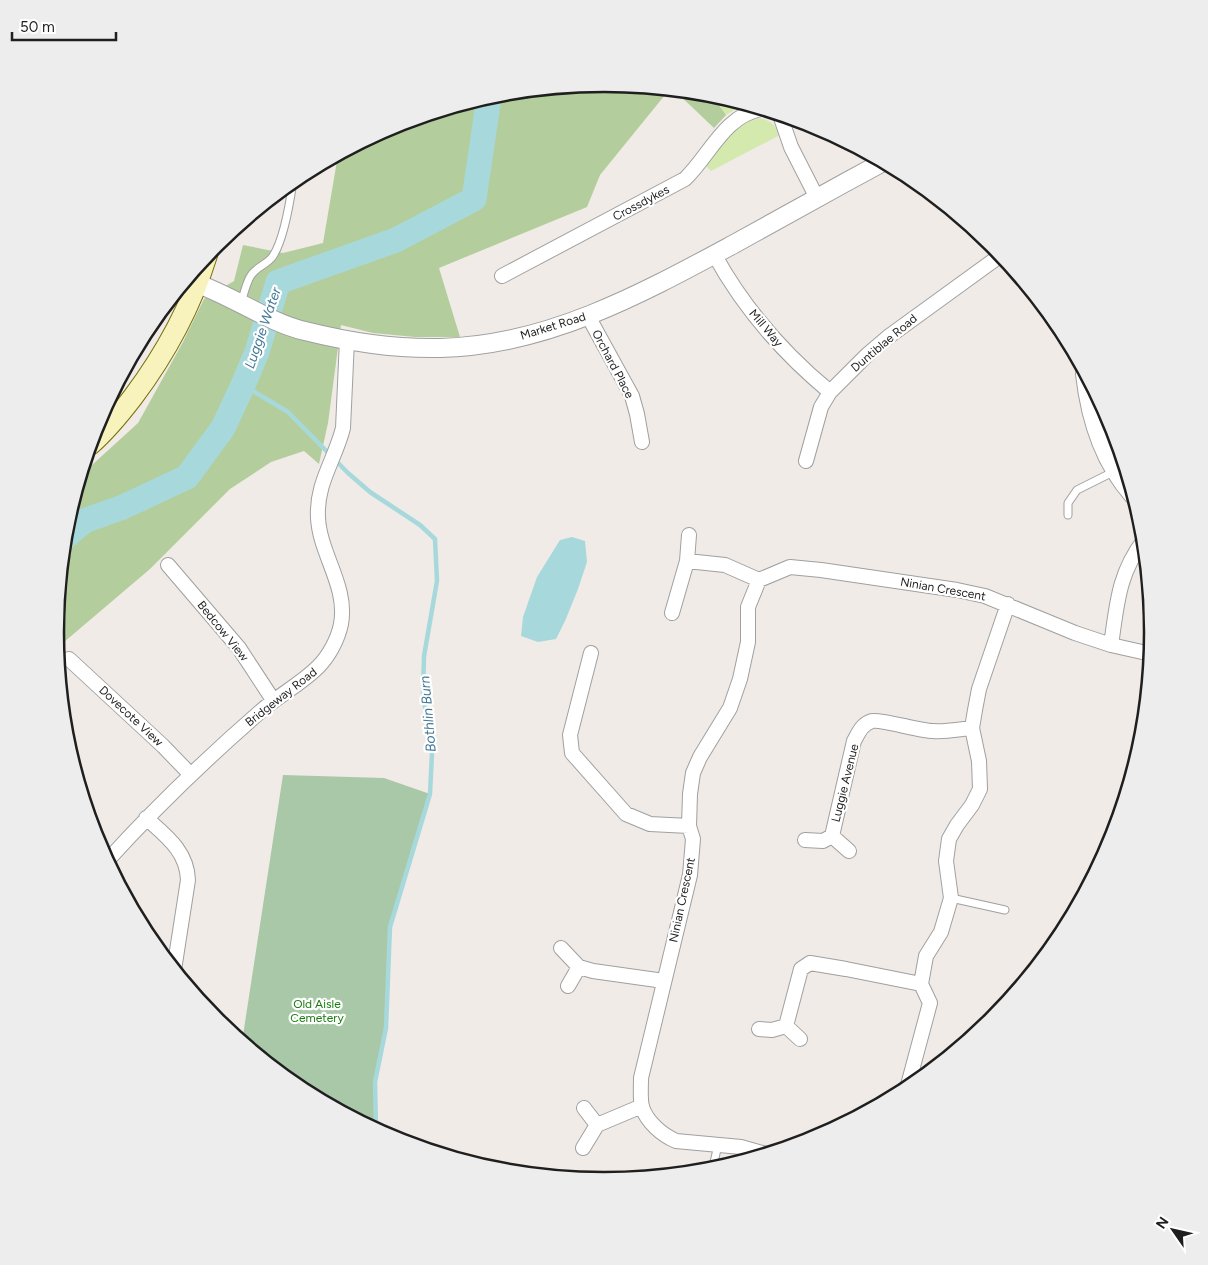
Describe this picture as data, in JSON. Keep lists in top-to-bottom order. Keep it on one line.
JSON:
{"streets":{"street":["Crossdykes","Market Road","Mill Way","Duntiblae Road","Orchard Place","Ninian Crescent","Bedcow View","Bridgeway Road","Dovecote View","Luggie Avenue"]},"crossings":[["Market Road","Mill Way"],["Market Road","Orchard Place"],["Market Road","Bridgeway Road"],["Mill Way","Duntiblae Road"],["Bedcow View","Bridgeway Road"],["Bridgeway Road","Dovecote View"]],"water":["Luggie Water","Bothlin Burn"],"parks":["Old Aisle Cemetery"],"scale_bar":"50 m","north":"top left"}
